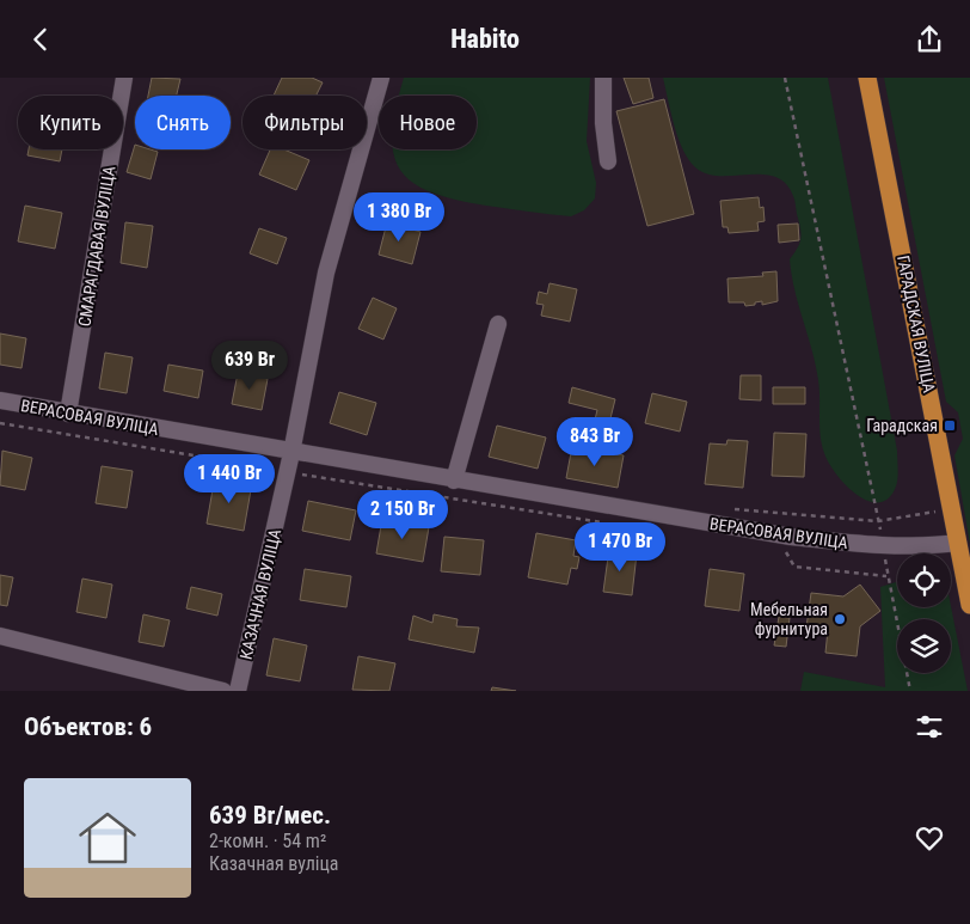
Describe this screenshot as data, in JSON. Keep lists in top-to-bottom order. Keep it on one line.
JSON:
{"streets":{"main road":["ГАРАДСКАЯ ВУЛІЦА"],"street":["СМАРАГДАВАЯ ВУЛІЦА","ВЕРАСОВАЯ ВУЛІЦА","КАЗАЧНАЯ ВУЛІЦА"]},"crossings":[["СМАРАГДАВАЯ ВУЛІЦА","ВЕРАСОВАЯ ВУЛІЦА"],["ГАРАДСКАЯ ВУЛІЦА","ВЕРАСОВАЯ ВУЛІЦА"],["ВЕРАСОВАЯ ВУЛІЦА","КАЗАЧНАЯ ВУЛІЦА"]],"places":{"transit":["Гарадская"],"other":["Мебельная фурнитура"]},"page":{"header":"Habito","chip":["Купить","Снять","Фильтры","Новое"],"price":["1 380 Br","639 Br","843 Br","1 440 Br","2 150 Br","1 470 Br"],"heading":"Объектов: 6","list":[{"name":"639 Br/мес.","note":"2-комн. · 54 m² · Казачная вуліца"}]}}
